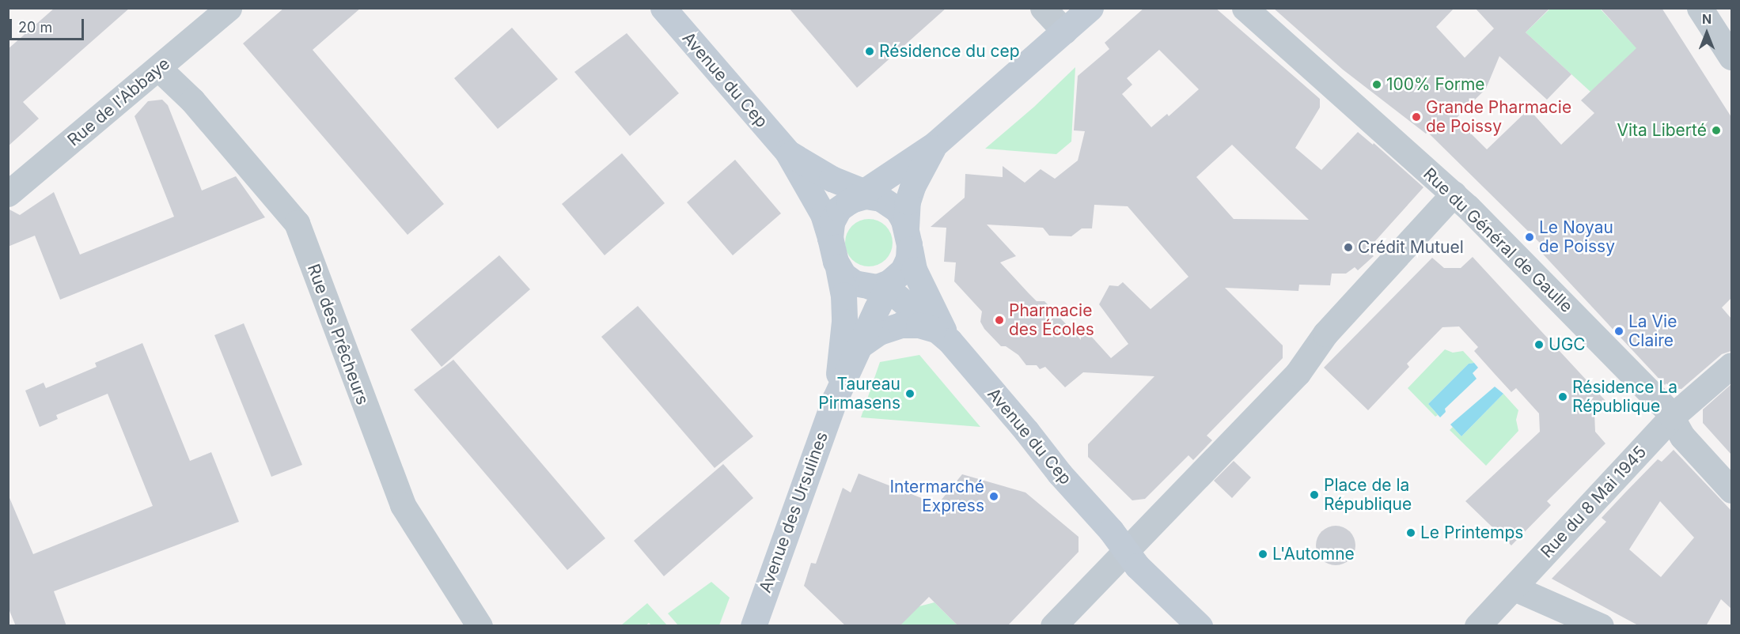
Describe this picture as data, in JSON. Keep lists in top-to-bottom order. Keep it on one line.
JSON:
{"streets":{"street":["Avenue du Cep","Rue de l'Abbaye","Rue du Général de Gaulle","Rue des Prêcheurs","Rue du 8 Mai 1945","Avenue des Ursulines"]},"crossings":[["Avenue du Cep","Avenue des Ursulines"],["Rue de l'Abbaye","Rue des Prêcheurs"],["Rue du Général de Gaulle","Rue du 8 Mai 1945"]],"places":["Résidence du cep","100% Forme","Grande Pharmacie de Poissy","Vita Liberté","Le Noyau de Poissy","Crédit Mutuel","Pharmacie des Écoles","La Vie Claire","UGC","Taureau Pirmasens","Résidence La République","Place de la République","Intermarché Express","Le Printemps","L'Automne"],"scale_bar":"20 m","north":"top"}
